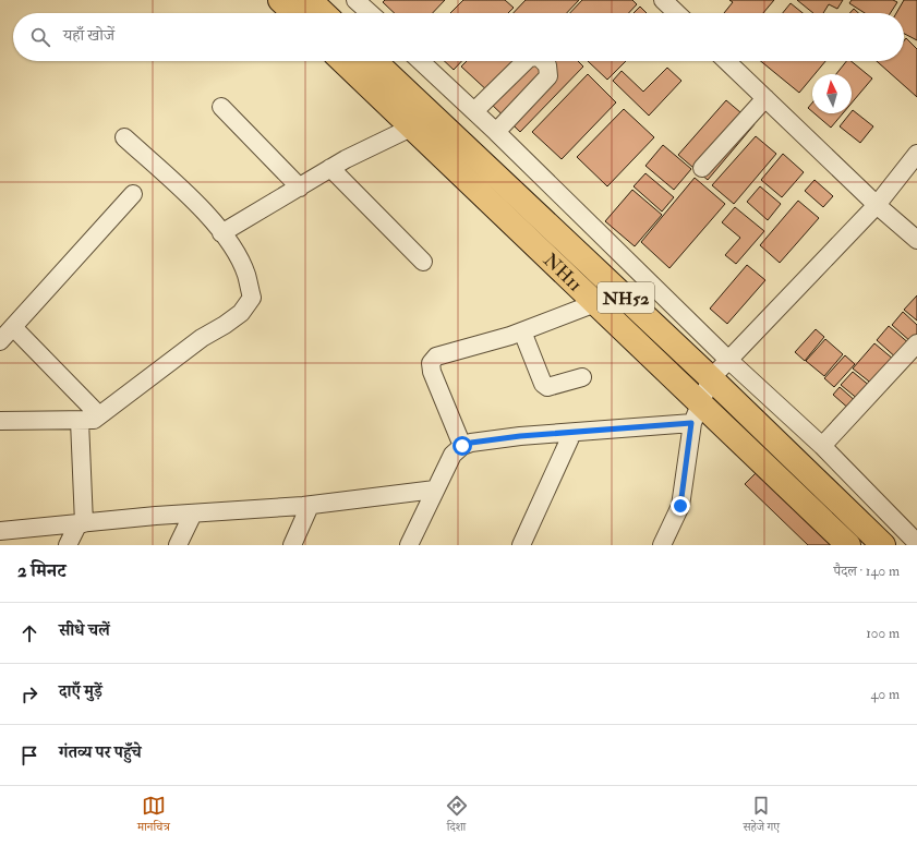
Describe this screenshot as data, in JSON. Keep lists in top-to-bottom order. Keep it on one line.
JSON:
{"streets":{"highway":["NH11","NH52"]},"north":"top","page":{"search":"यहाँ खोजें","heading":["2 मिनट","पैदल · 140 m"],"list":[["सीधे चलें","100 m"],["दाएँ मुड़ें","40 m"],"गंतव्य पर पहुँचे"],"nav":["मानचित्र","दिशा","सहेजे गए"]}}
